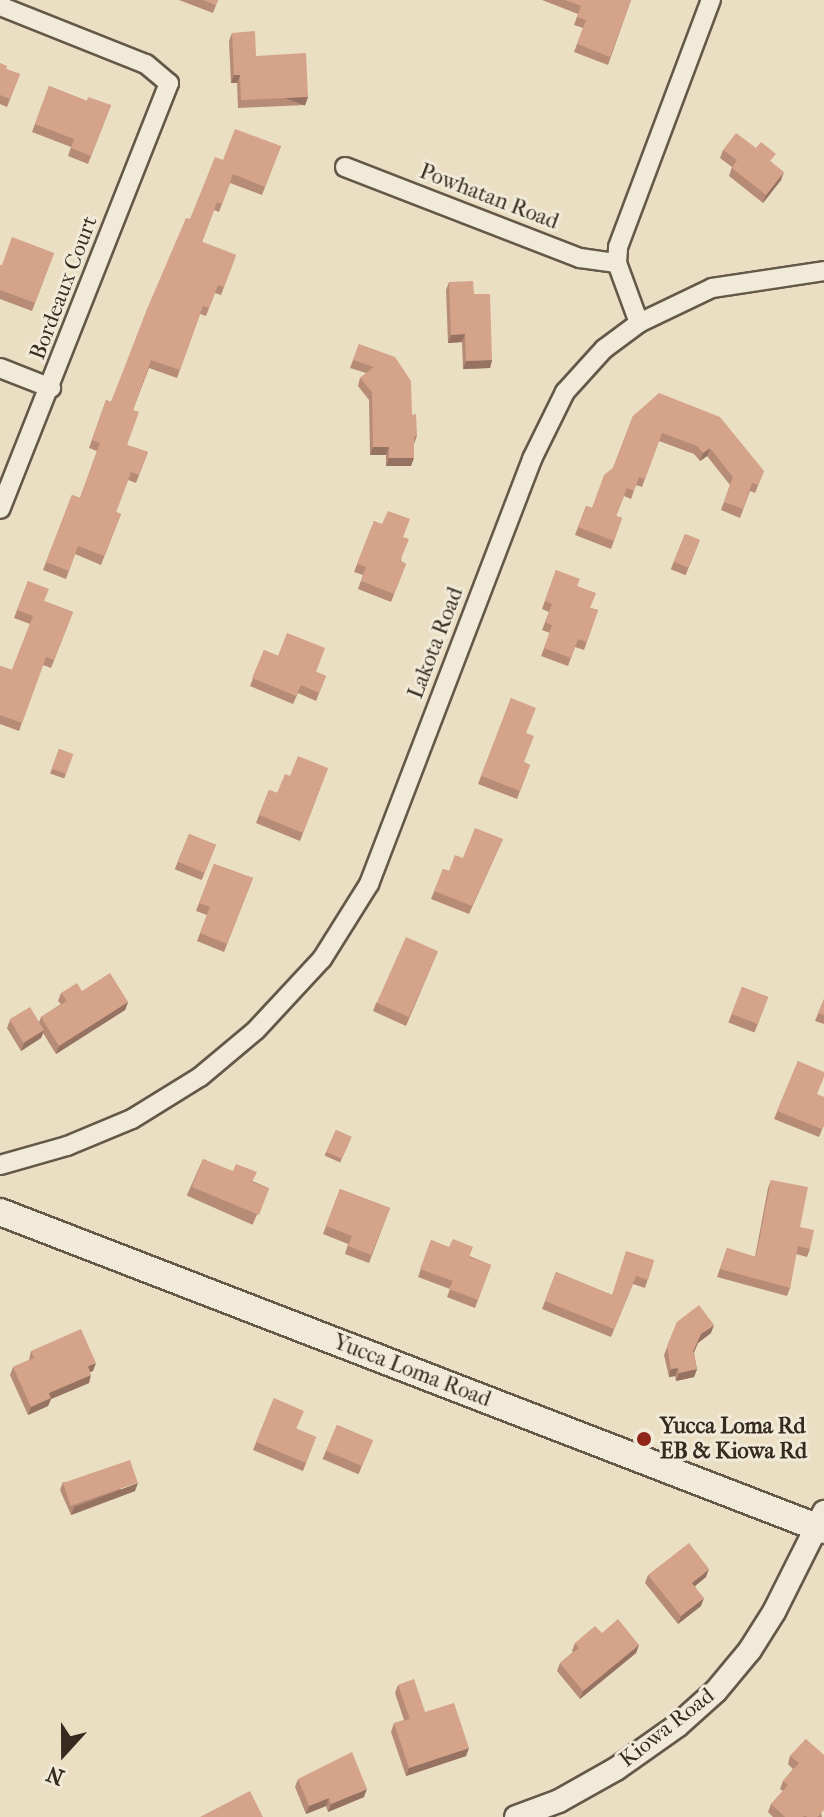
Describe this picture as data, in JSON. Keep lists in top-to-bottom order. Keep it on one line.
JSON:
{"streets":{"main road":["Yucca Loma Road"],"street":["Powhatan Road","Bordeaux Court","Lakota Road","Kiowa Road"]},"crossings":[["Yucca Loma Road","Kiowa Road"]],"places":["Yucca Loma Rd EB & Kiowa Rd"],"north":"bottom"}
